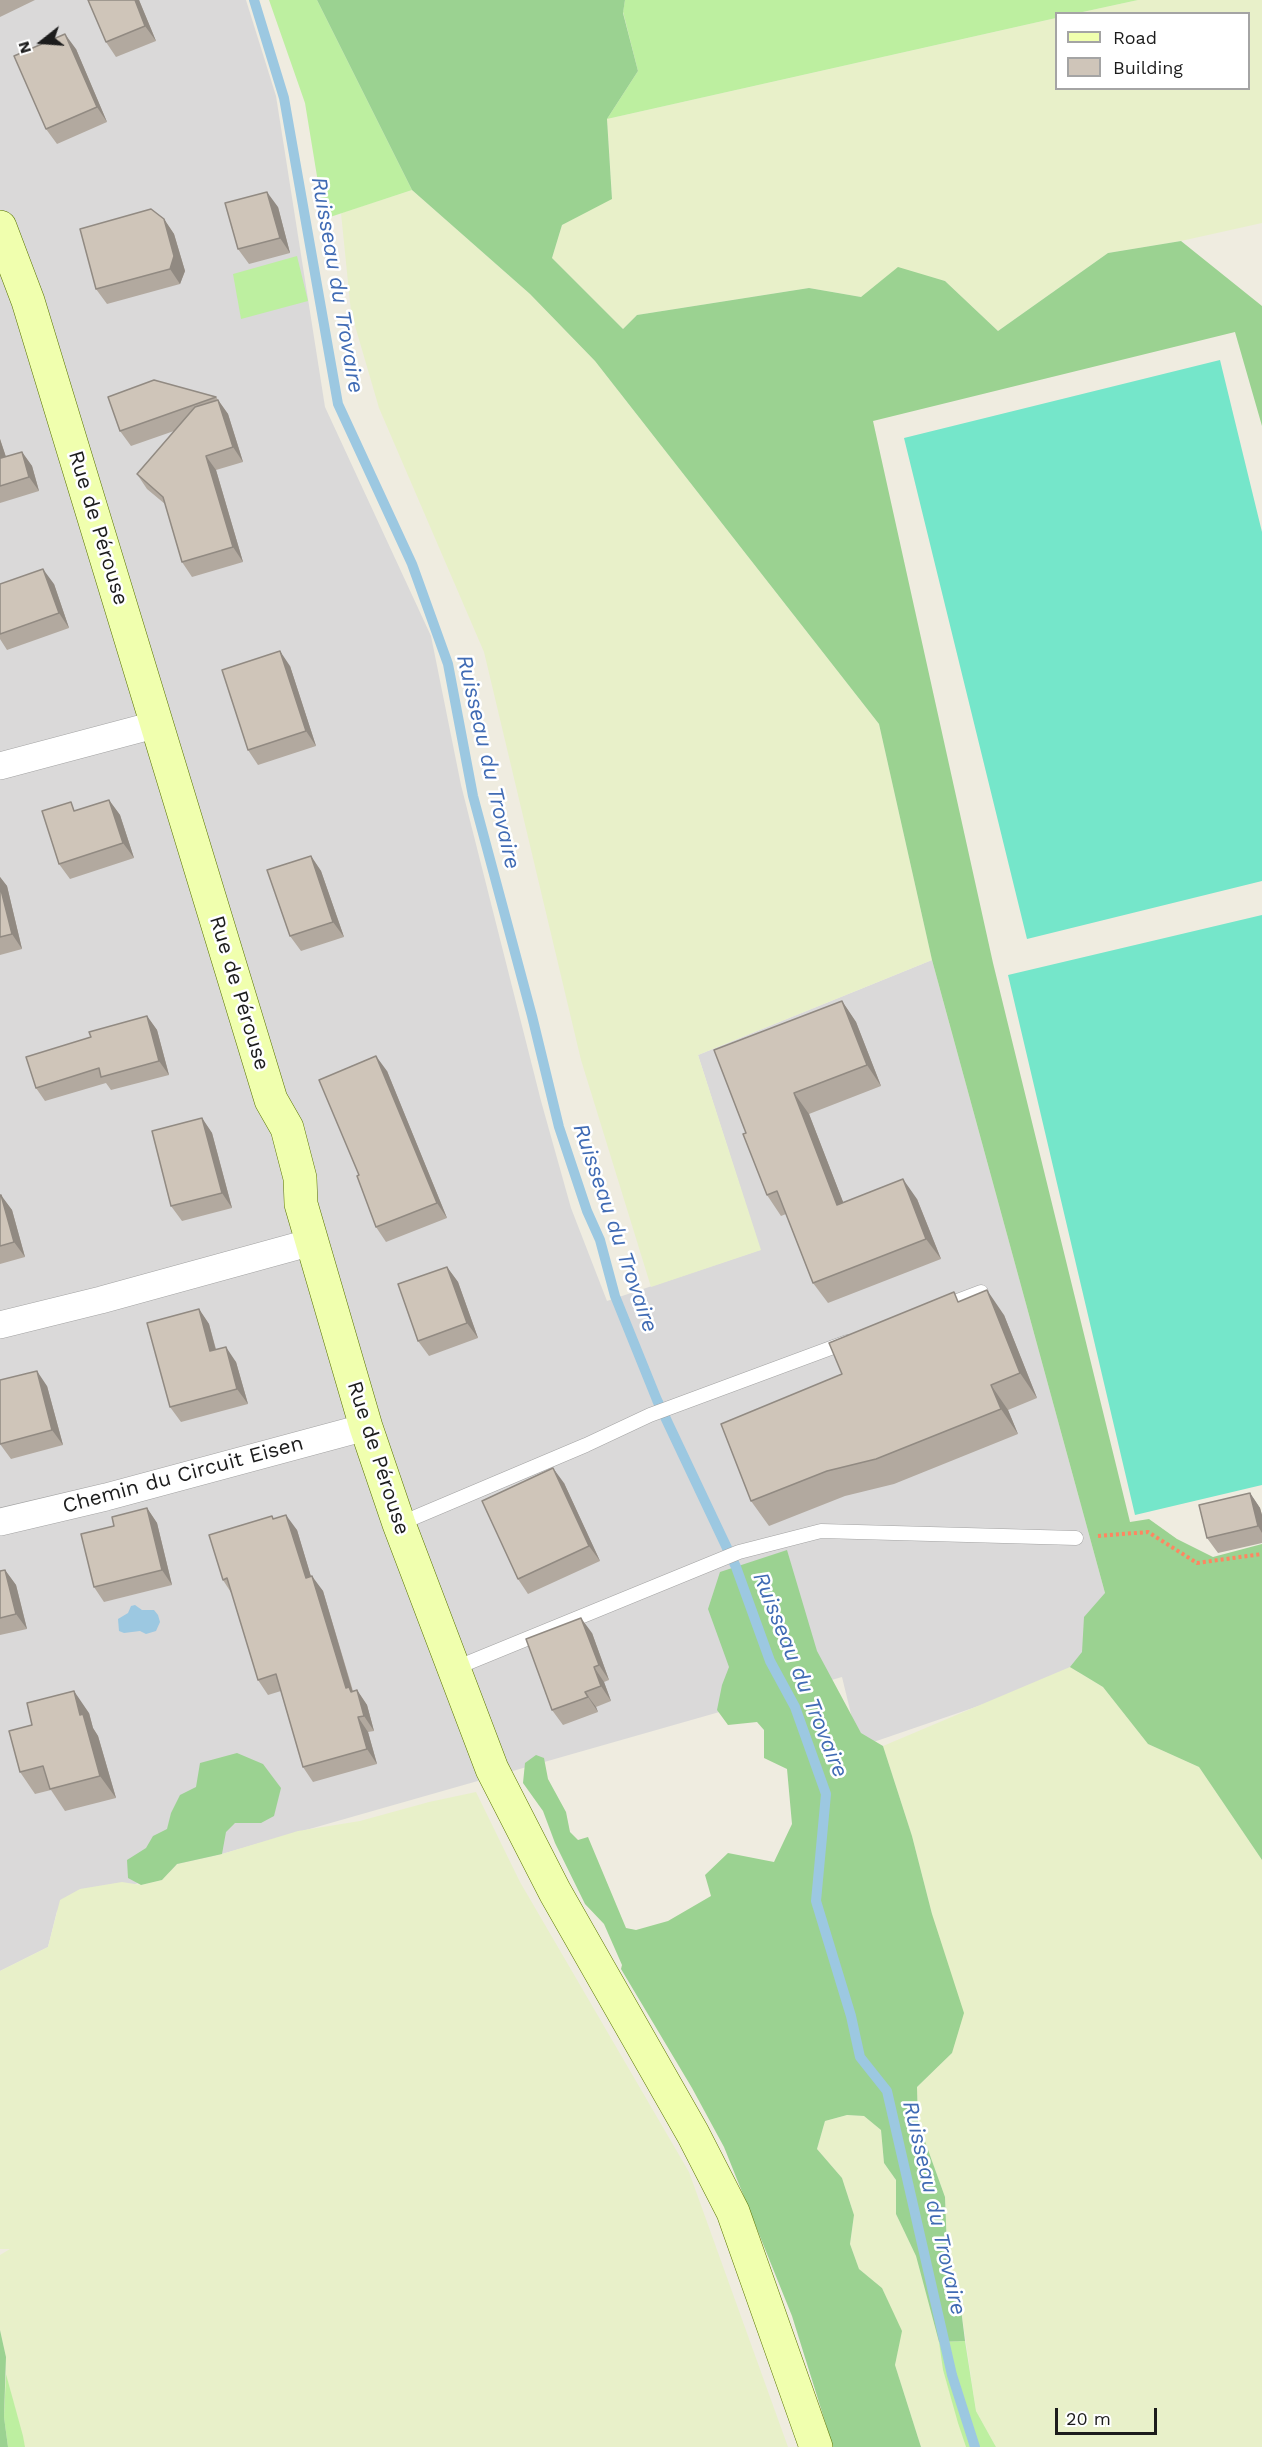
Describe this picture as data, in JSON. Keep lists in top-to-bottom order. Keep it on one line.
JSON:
{"streets":{"street":["Rue de Pérouse","Chemin du Circuit Eisen"]},"crossings":[["Rue de Pérouse","Chemin du Circuit Eisen"]],"water":["Ruisseau du Trovaire"],"legend":["Road","Building"],"scale_bar":"20 m","north":"left"}
